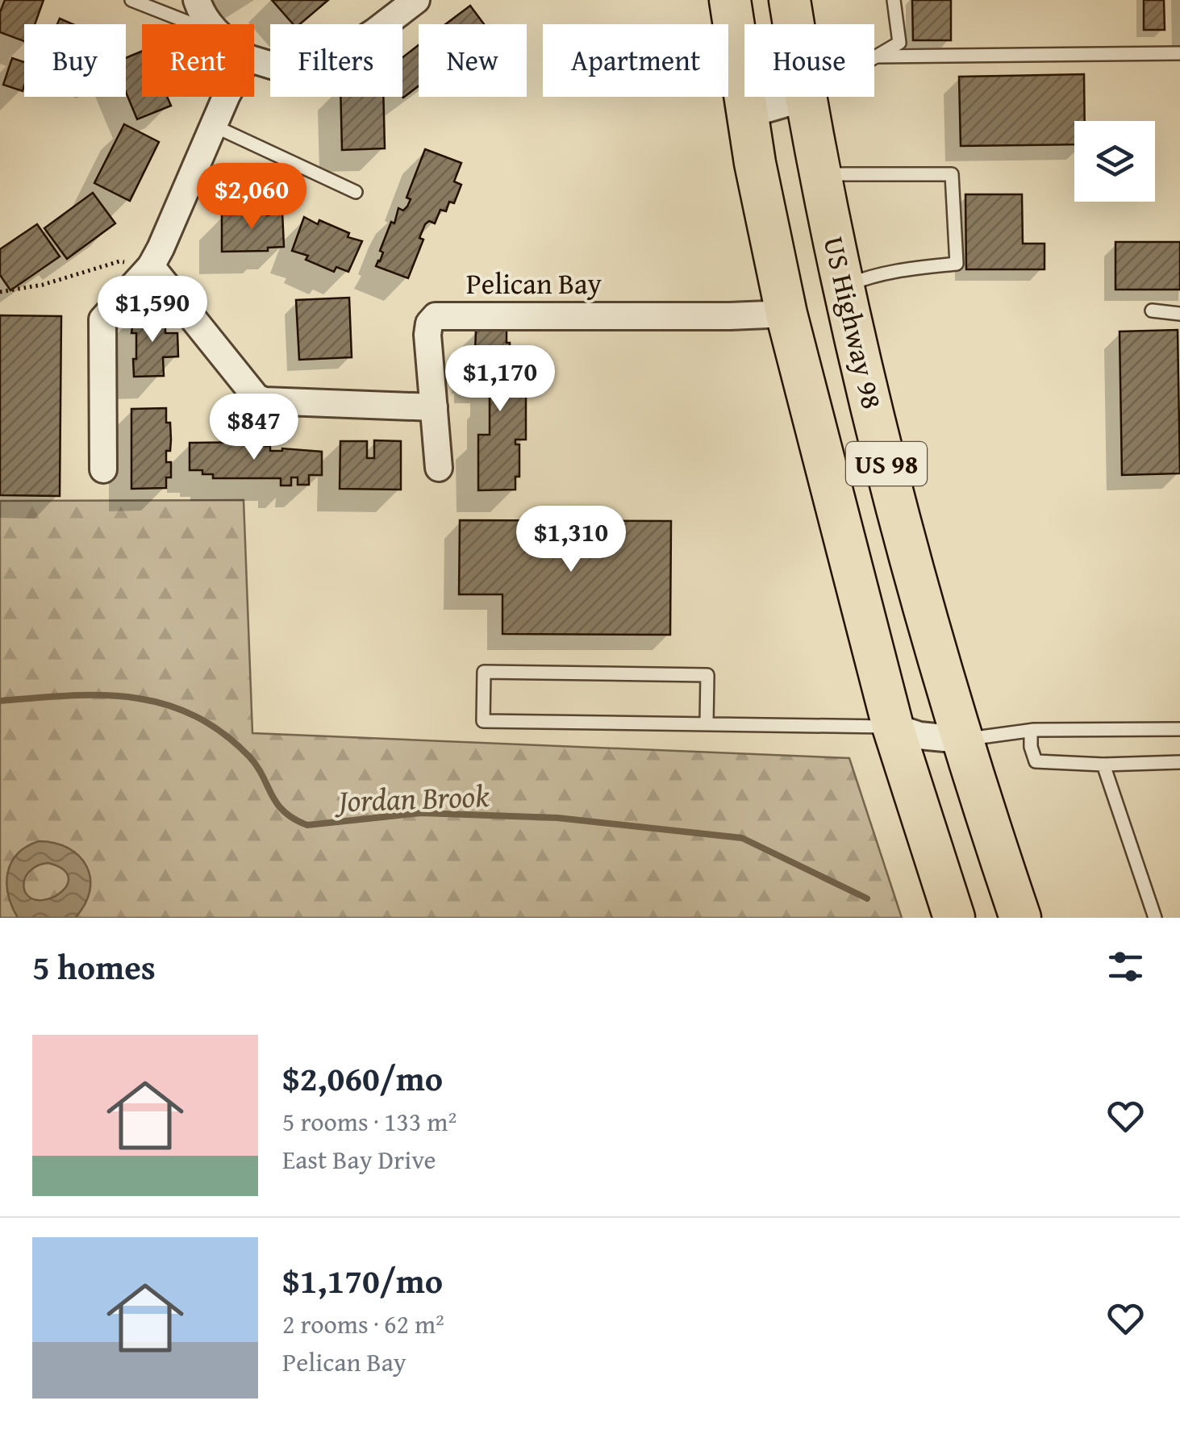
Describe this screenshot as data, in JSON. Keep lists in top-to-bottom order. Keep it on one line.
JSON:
{"streets":{"main road":["US Highway 98","US 98"],"street":["Pelican Bay"]},"crossings":[["Pelican Bay","US 98"]],"water":["Jordan Brook"],"page":{"chip":["Buy","Rent","Filters","New","Apartment","House"],"price":["$2,060","$1,590","$1,170","$847","$1,310"],"heading":"5 homes","list":[{"name":"$2,060/mo","note":"5 rooms · 133 m² · East Bay Drive"},{"name":"$1,170/mo","note":"2 rooms · 62 m² · Pelican Bay"}]}}
